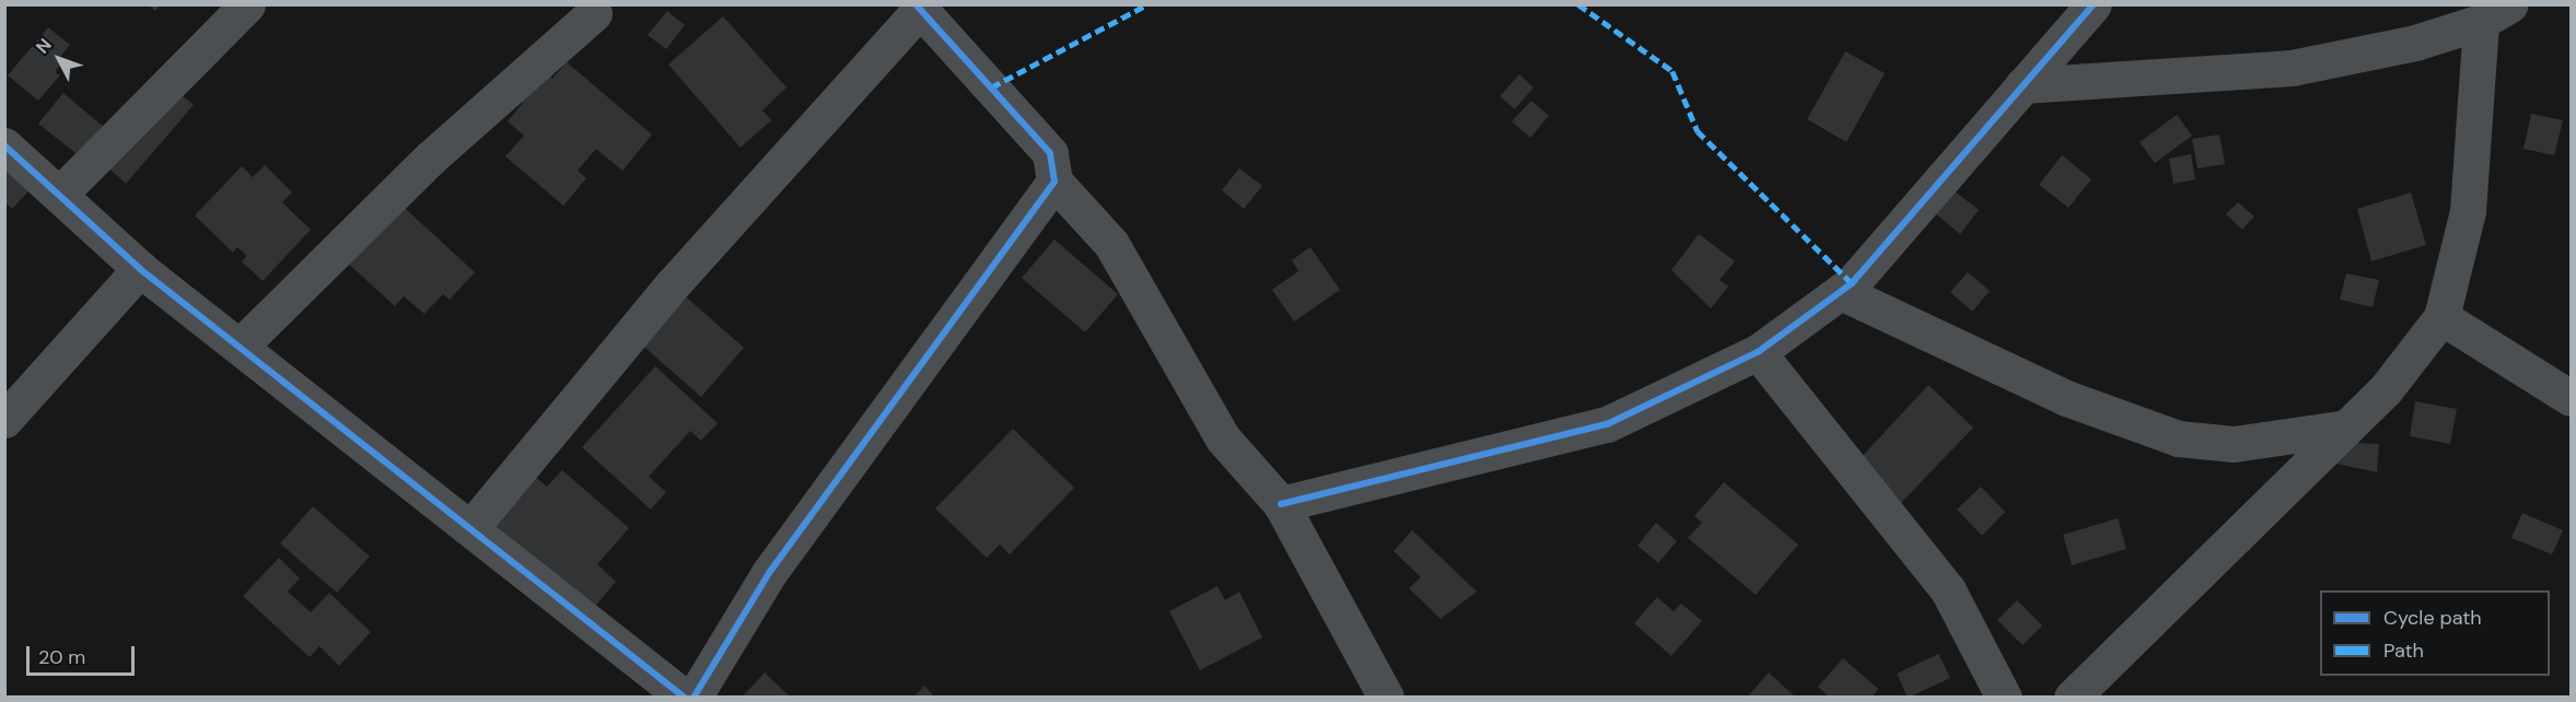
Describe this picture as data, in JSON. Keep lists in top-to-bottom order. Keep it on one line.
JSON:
{"legend":["Cycle path","Path"],"scale_bar":"20 m","north":"top left"}
